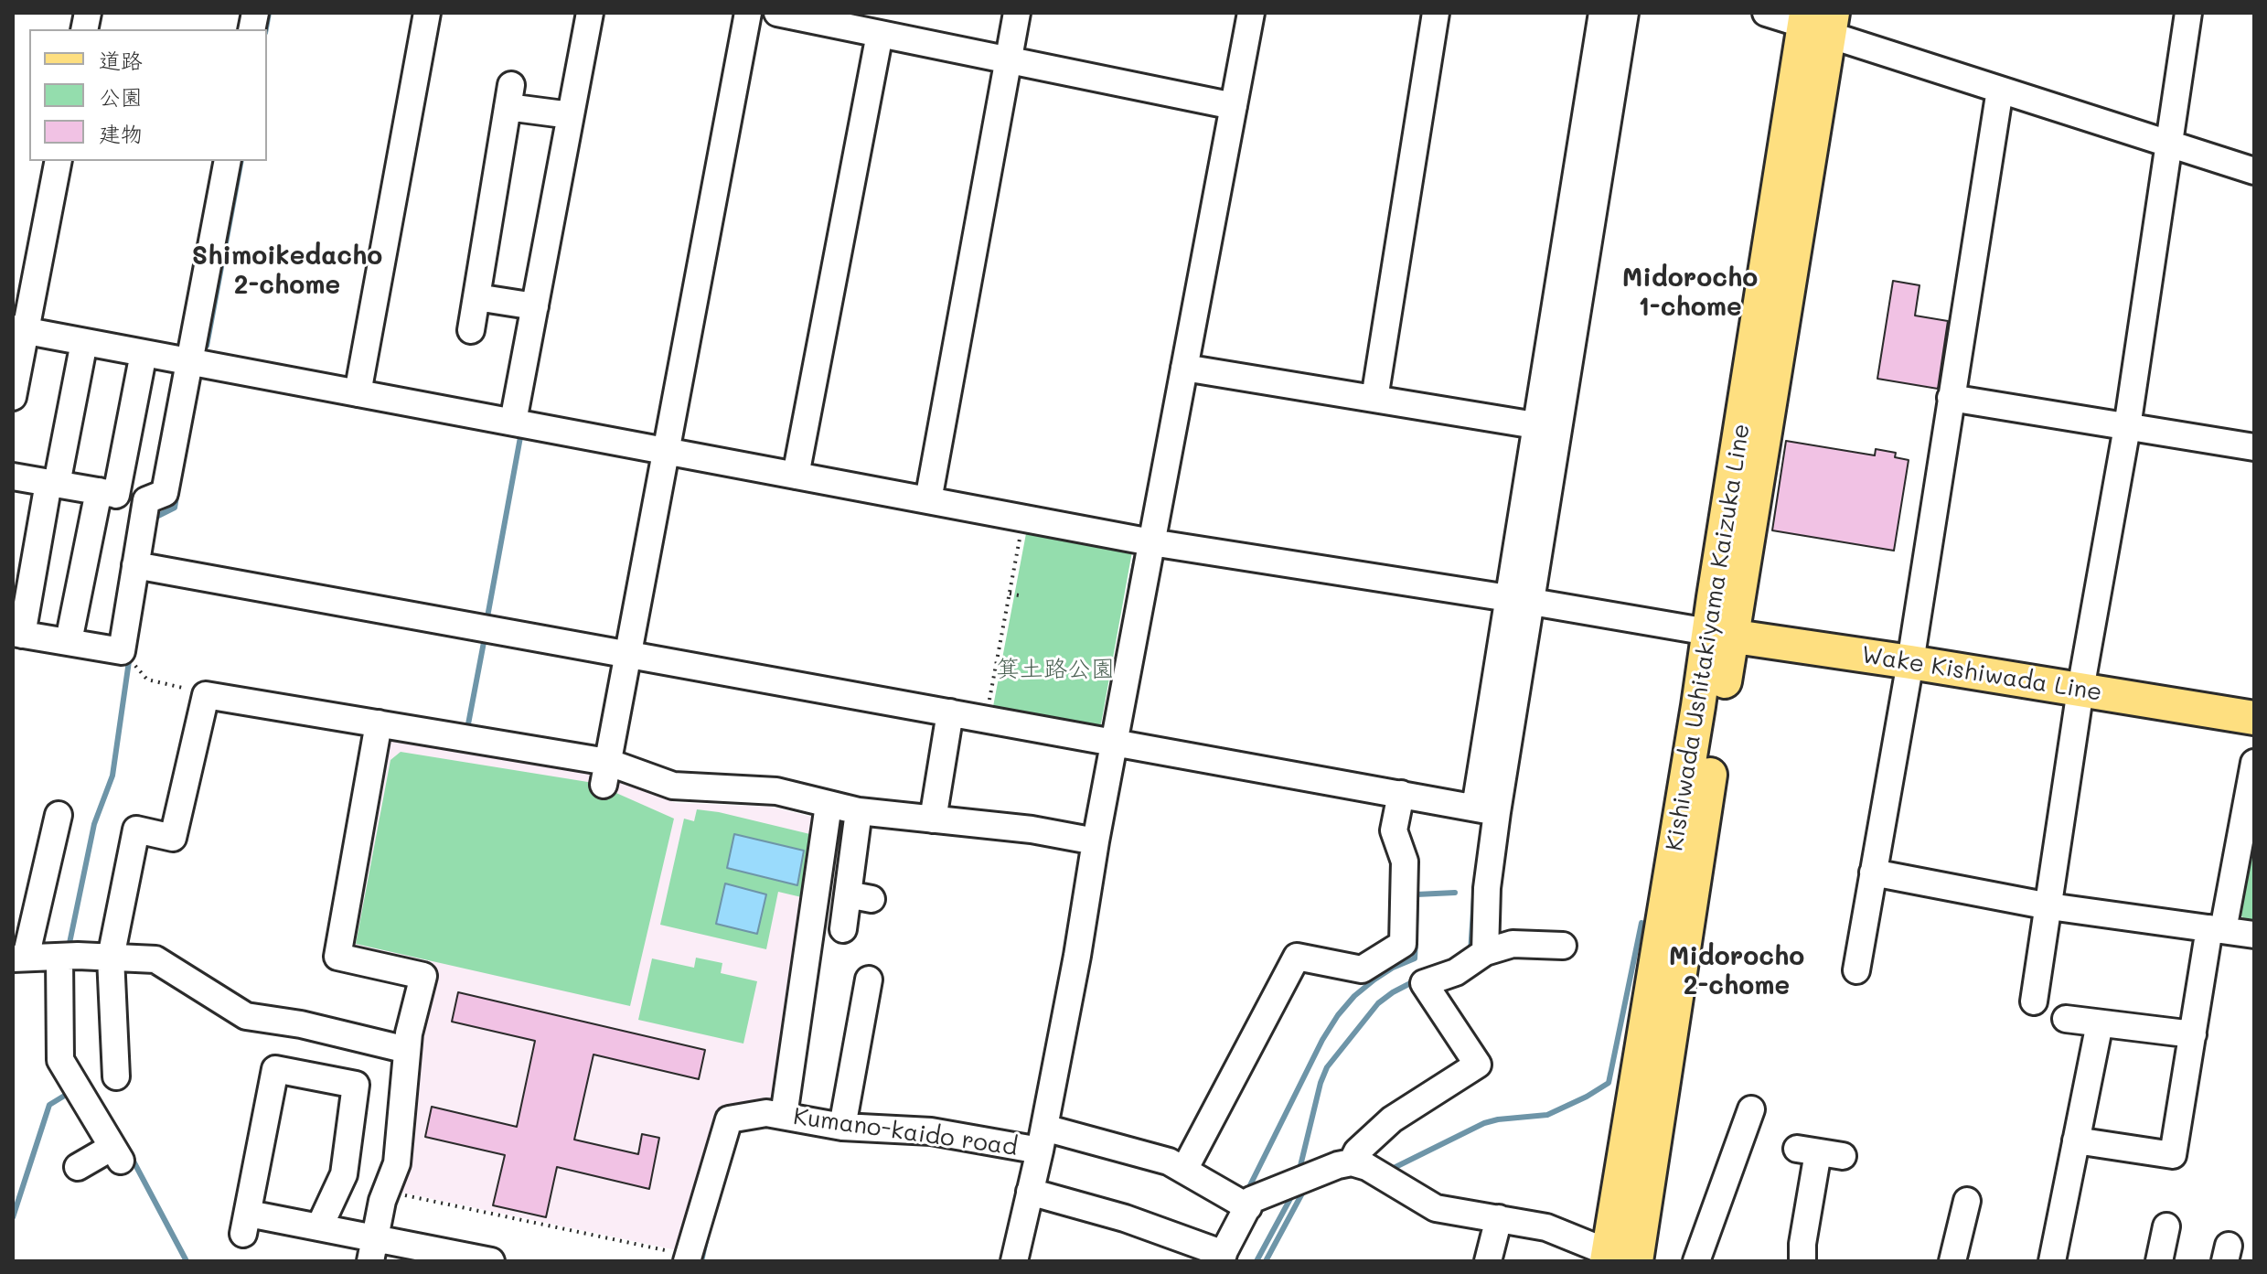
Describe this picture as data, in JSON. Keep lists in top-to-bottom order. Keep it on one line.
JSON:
{"streets":{"main road":["Kishiwada Ushitakiyama Kaizuka Line","Wake Kishiwada Line"],"street":["Kumano-kaido road"]},"crossings":[["Kishiwada Ushitakiyama Kaizuka Line","Wake Kishiwada Line"]],"districts":["Shimoikedacho 2-chome","Midorocho 1-chome","Midorocho 2-chome"],"parks":["箕土路公園"],"legend":["道路","公園","建物"]}
